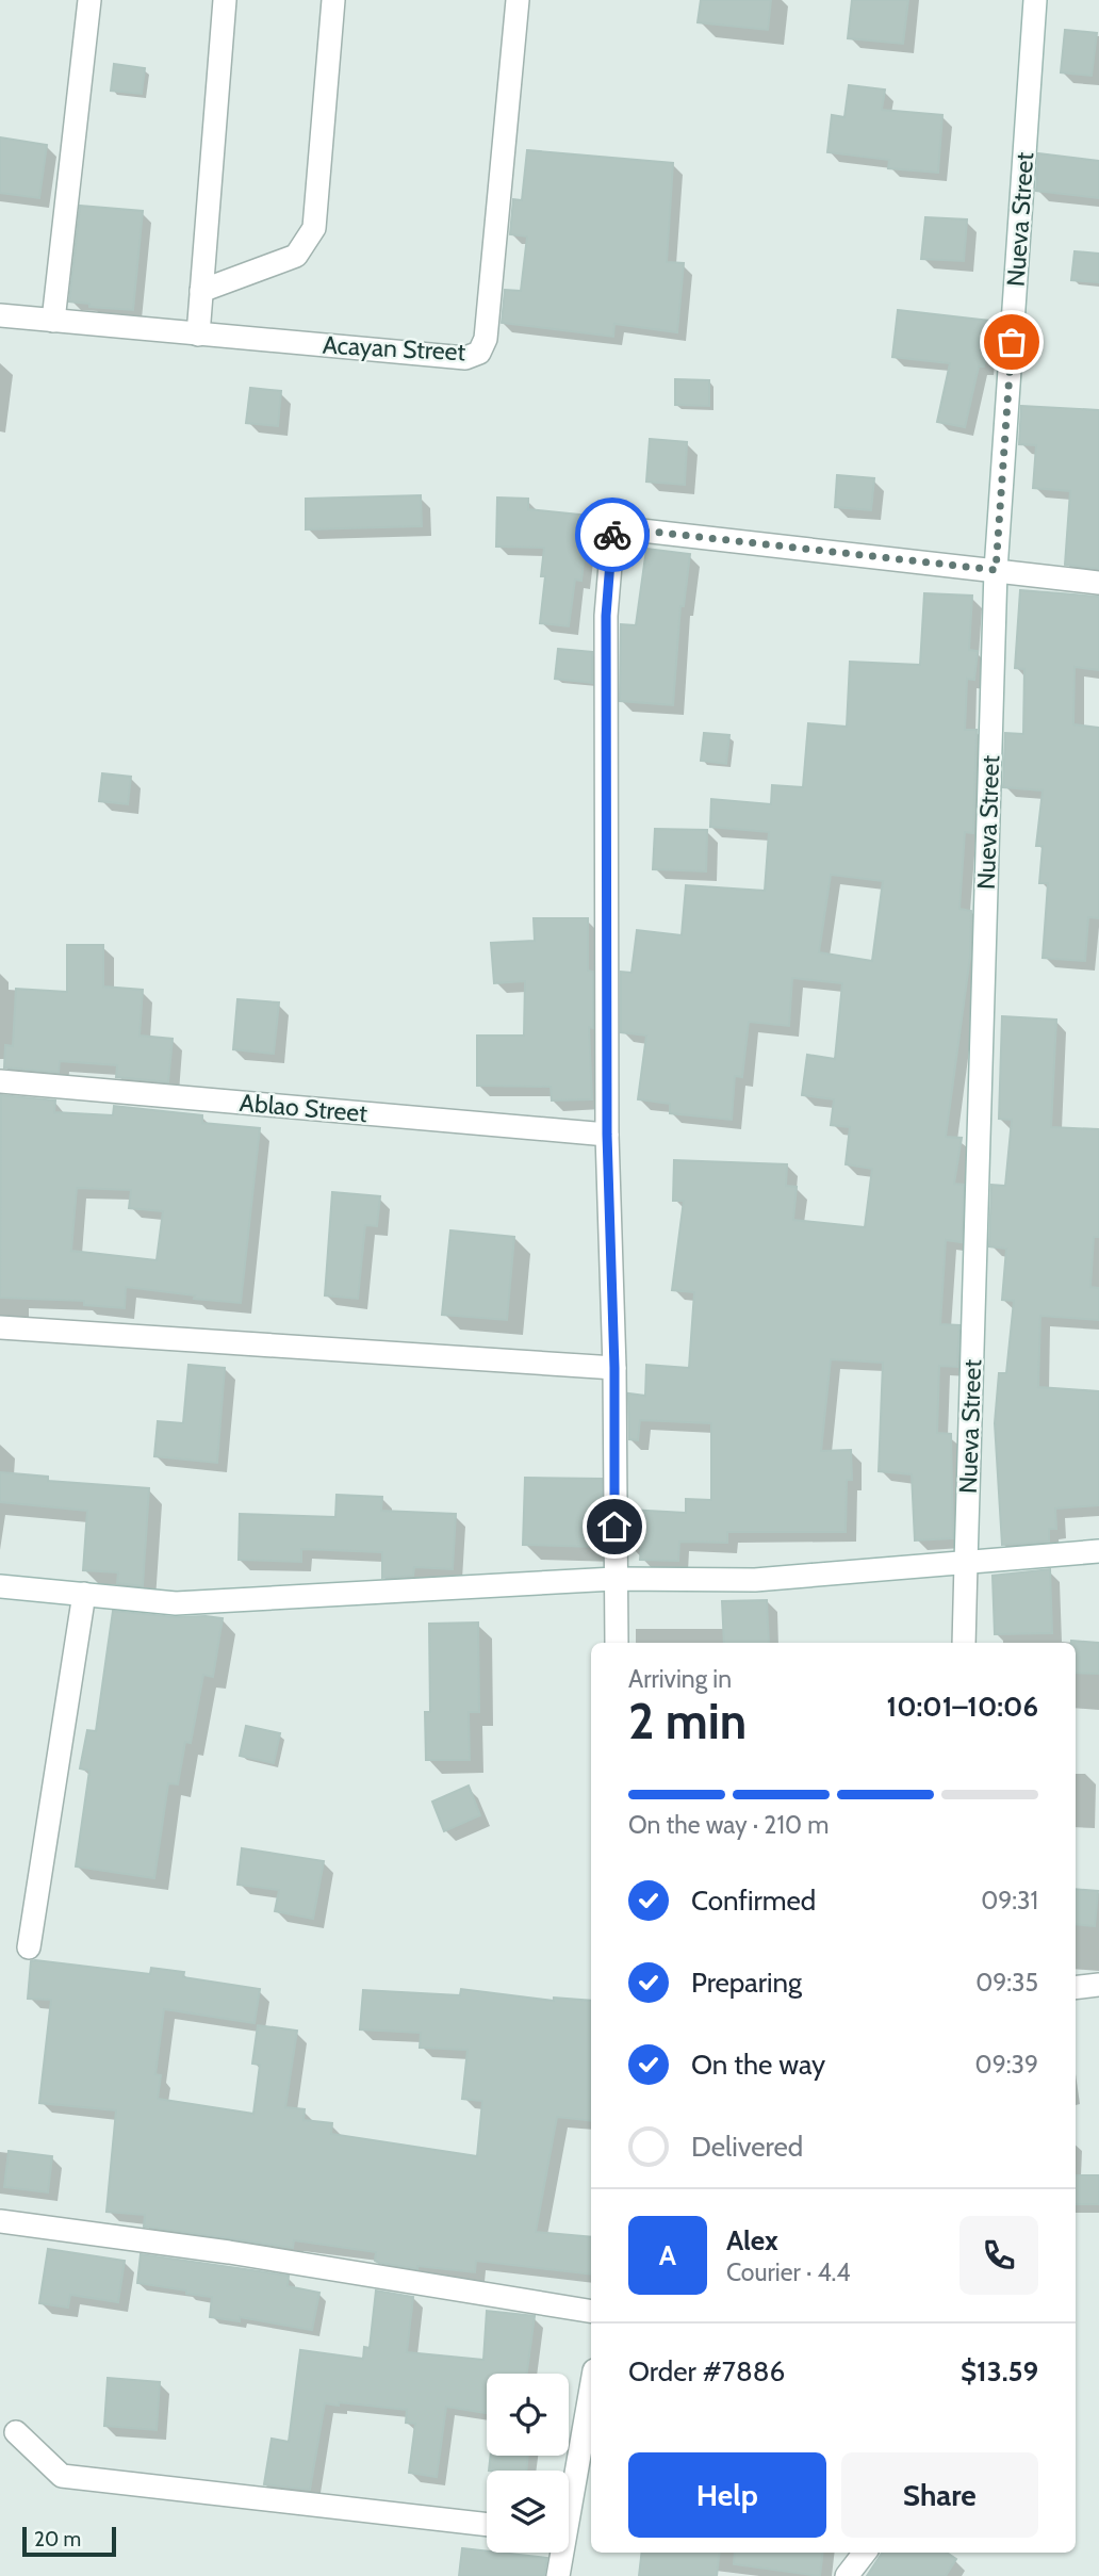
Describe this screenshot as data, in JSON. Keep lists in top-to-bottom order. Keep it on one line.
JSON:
{"streets":{"street":["Nueva Street","Acayan Street","Ablao Street"]},"scale_bar":"20 m","page":{"heading":["2 min","Arriving in","10:01–10:06"],"panel":["Alex","Courier · 4.4","Order #7886","$13.59"],"bar":"On the way · 210 m","list":[["Confirmed","09:31"],["Preparing","09:35"],["On the way","09:39"],"Delivered"],"round":"A","buttons":["Help","Share"],"scale":"20 m"}}
